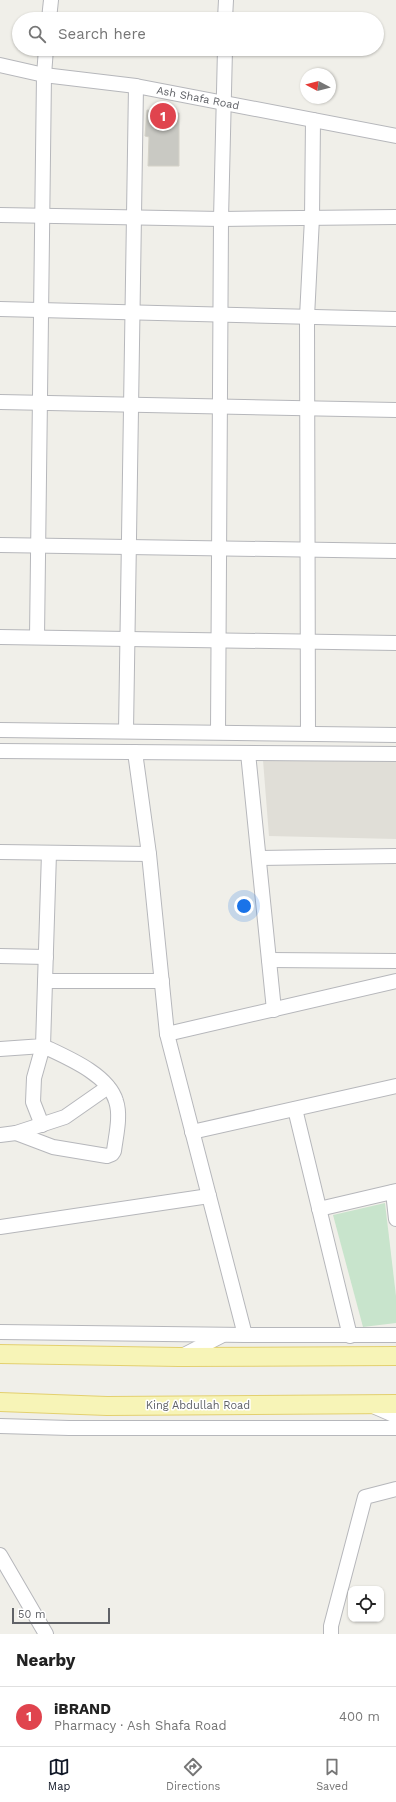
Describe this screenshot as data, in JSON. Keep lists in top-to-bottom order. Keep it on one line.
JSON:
{"streets":{"main road":["King Abdullah Road"],"street":["Ash Shafa Road"]},"scale_bar":"50 m","north":"left","page":{"search":"Search here","pins":"1","scale":"50 m","heading":"Nearby","list":[{"mark":"1","name":"iBRAND","note":"Pharmacy · Ash Shafa Road","value":"400 m"}],"nav":["Map","Directions","Saved"]}}
